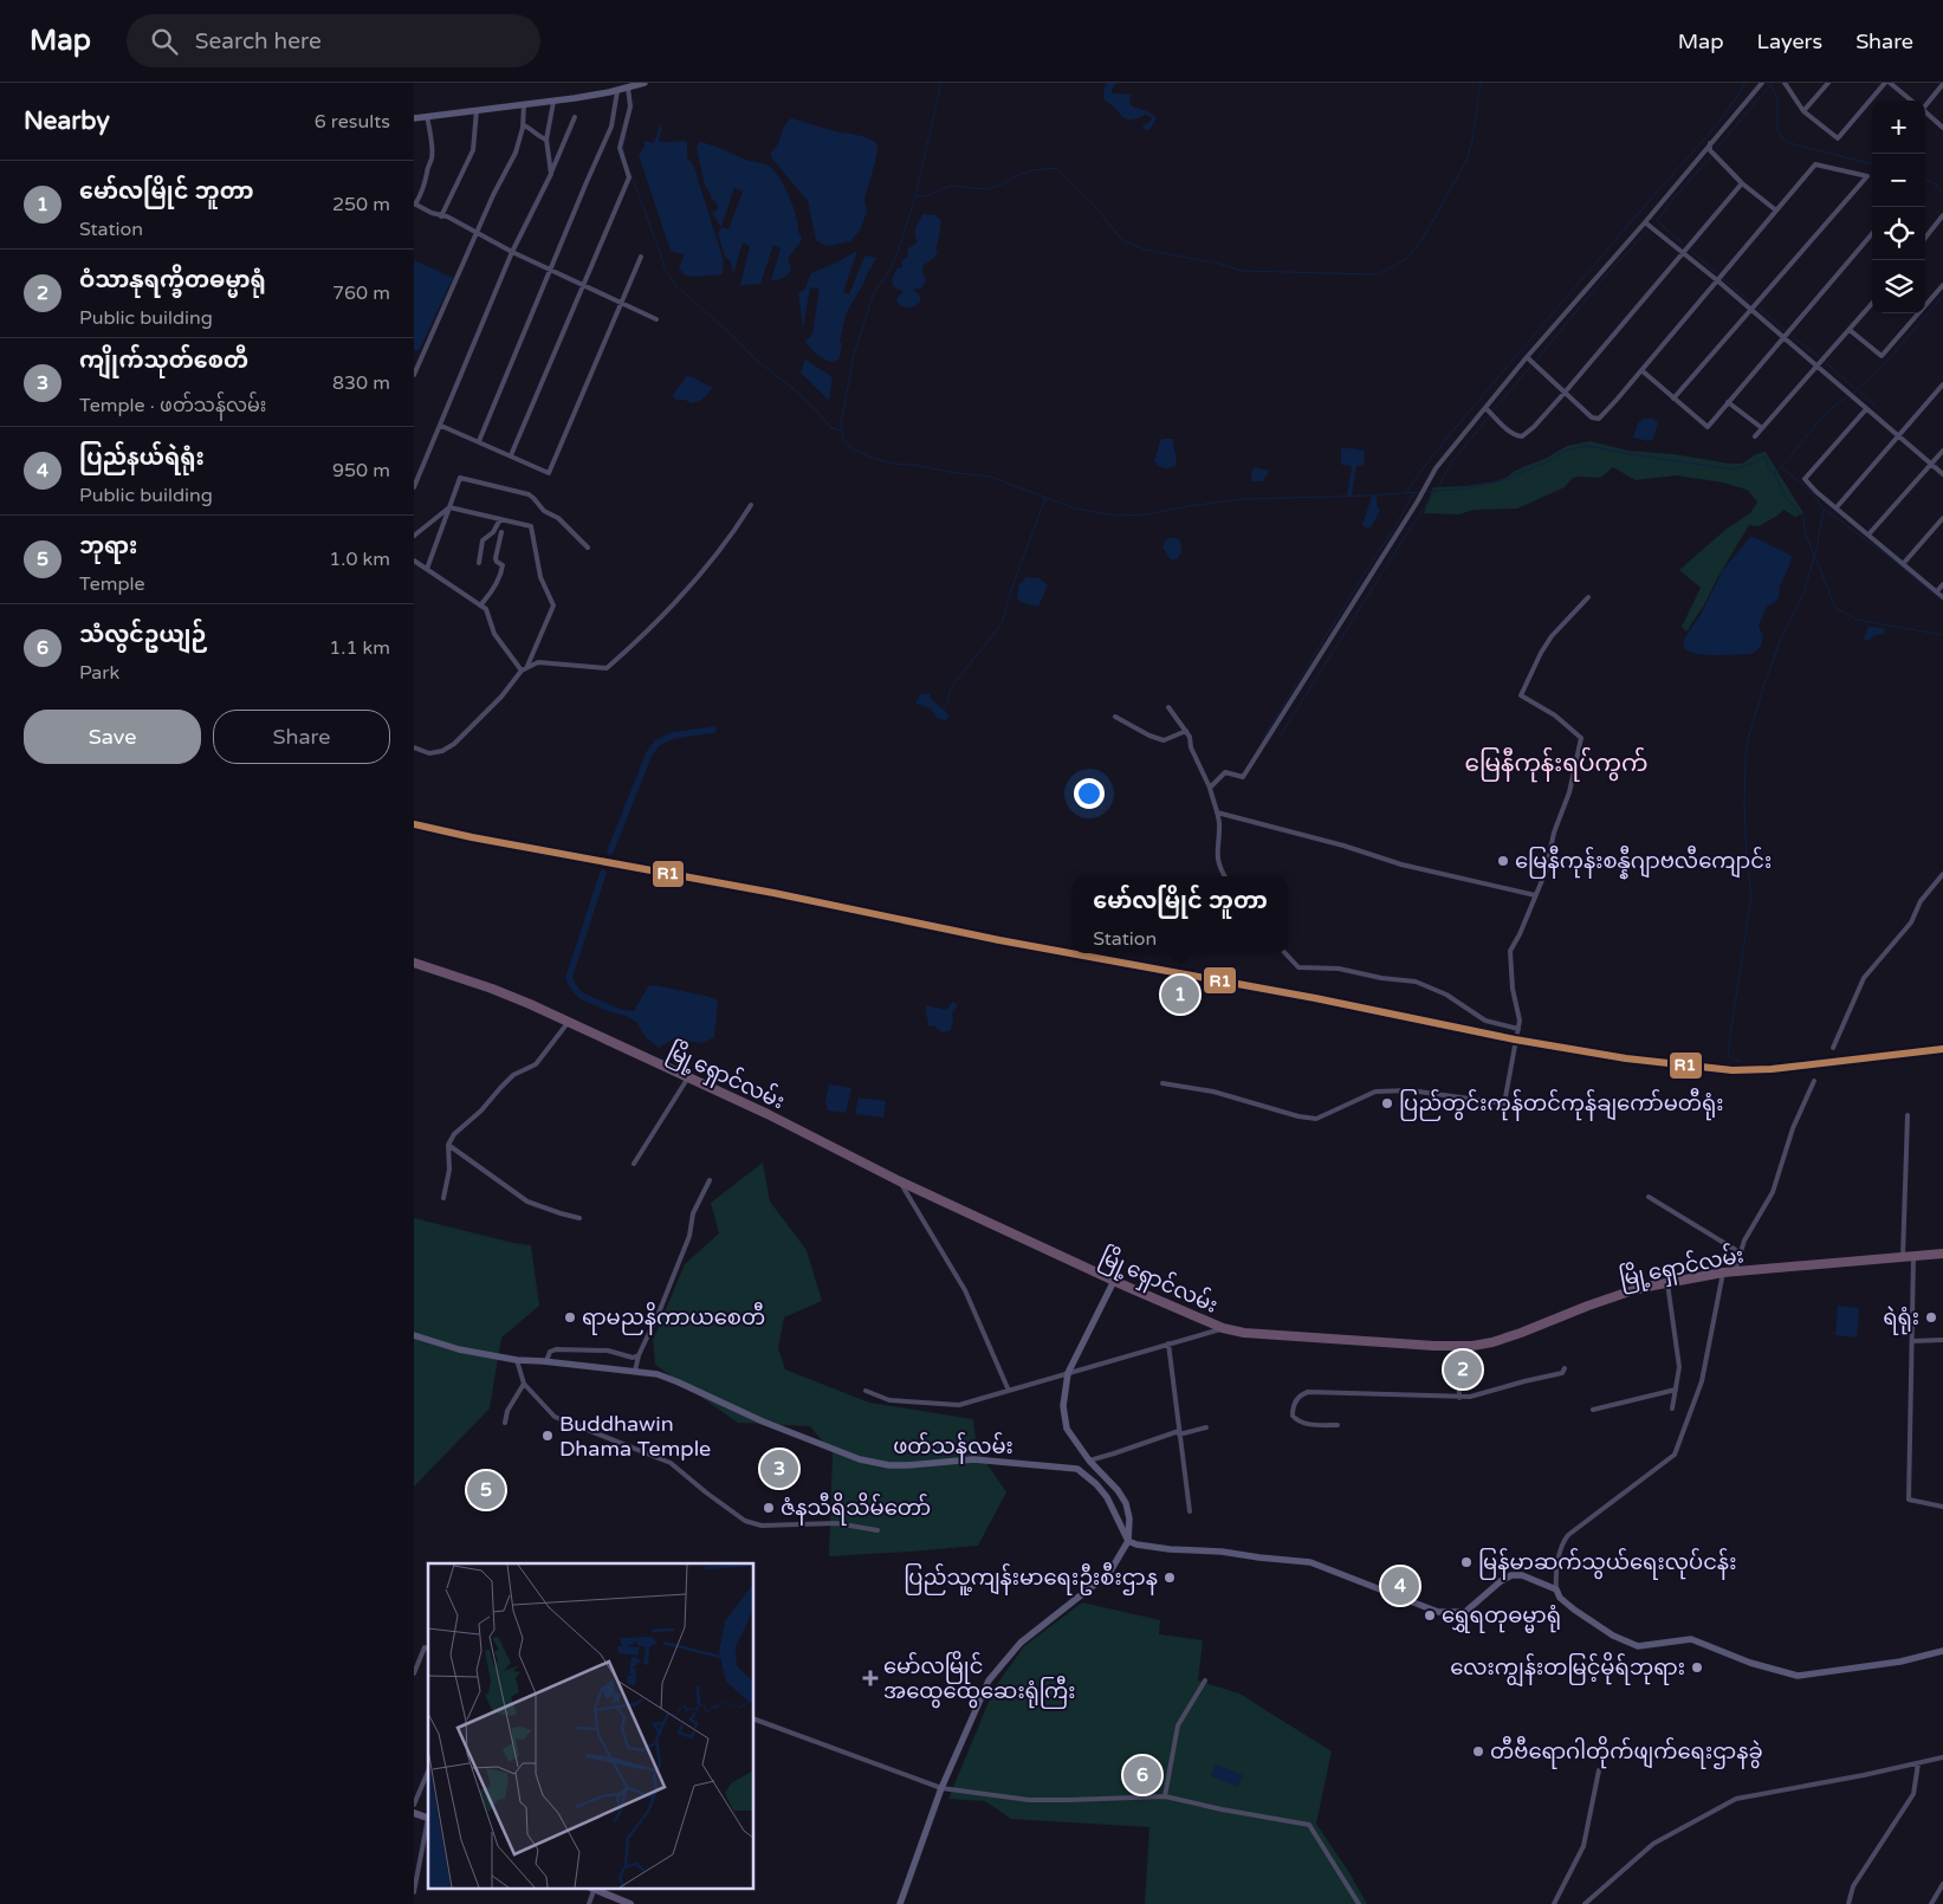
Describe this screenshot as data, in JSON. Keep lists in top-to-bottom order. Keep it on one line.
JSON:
{"streets":{"highway":["မြို့ရှောင်လမ်း"],"street":["ဖတ်သန်လမ်း"]},"districts":["မြေနီကုန်းရပ်ကွက်"],"places":{"other":["မြေနီကုန်းစန္နီဂျာဗလီကျောင်း","ပြည်တွင်းကုန်တင်ကုန်ချကော်မတီရုံး","ရာမညနိကာယစေတီ","ရဲရုံး","Buddhawin Dhama Temple","ဇံနသီရိသိမ်တော်","မြန်မာဆက်သွယ်ရေးလုပ်ငန်း","ပြည်သူ့ကျန်းမာရေးဦးစီးဌာန","ရွှေရတုဓမ္မာရုံ","လေးကျွန်းတမြင့်မိုရ်ဘုရား","တီဗီရောဂါတိုက်ဖျက်ရေးဌာနခွဲ"],"health":["မော်လမြိုင် အထွေထွေဆေးရုံကြီး"]},"lines":["transit line R1"],"page":{"header":"Map","search":"Search here","nav":["Map","Layers","Share"],"heading":["Nearby","6 results"],"map_buttons":["+","−"],"list":[{"mark":"1","name":"မော်လမြိုင် ဘူတာ","note":"Station","value":"250 m"},{"mark":"2","name":"ဝံသာနုရက္ခိတဓမ္မာရုံ","note":"Public building","value":"760 m"},{"mark":"3","name":"ကျိုက်သုတ်စေတီ","note":"Temple · ဖတ်သန်လမ်း","value":"830 m"},{"mark":"4","name":"ပြည်နယ်ရဲရုံး","note":"Public building","value":"950 m"},{"mark":"5","name":"ဘုရား","note":"Temple","value":"1.0 km"},{"mark":"6","name":"သံလွင်ဥယျဉ်","note":"Park","value":"1.1 km"}],"buttons":["Save","Share"],"popup":["မော်လမြိုင် ဘူတာ","Station"],"pins":["1","2","3","5","4","6"]}}
